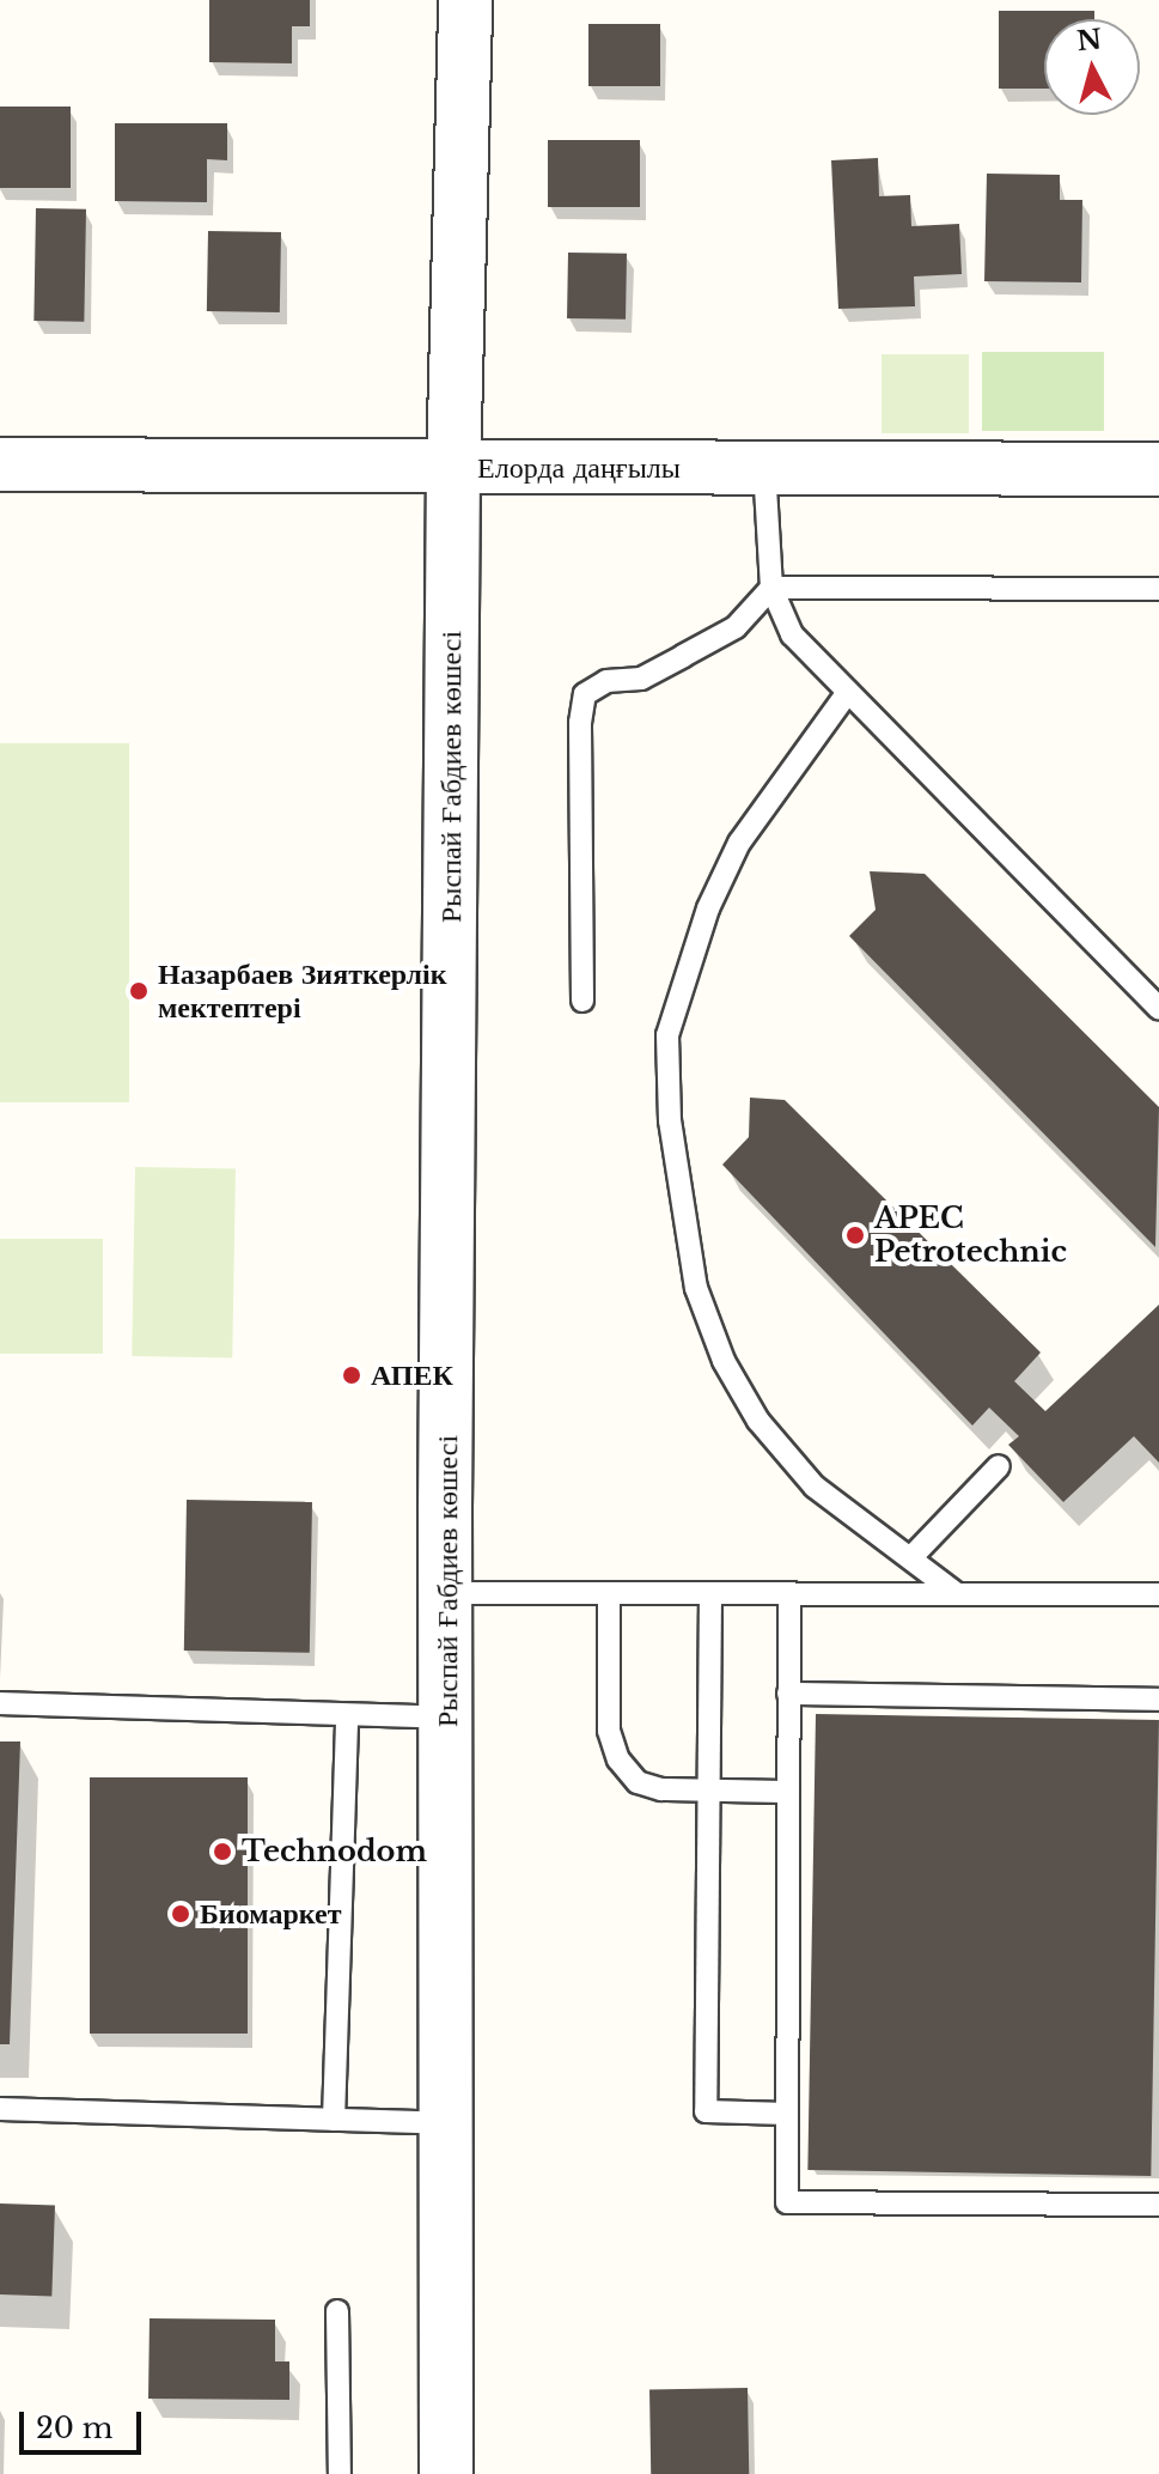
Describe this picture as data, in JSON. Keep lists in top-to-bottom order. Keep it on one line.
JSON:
{"streets":{"street":["Елорда даңғылы","Рыспай Ғабдиев көшесі"]},"crossings":[["Елорда даңғылы","Рыспай Ғабдиев көшесі"]],"places":["Назарбаев Зияткерлік мектептері","APEC Petrotechnic","АПЕК","Technodom","Биомаркет"],"scale_bar":"20 m","north":"top"}
